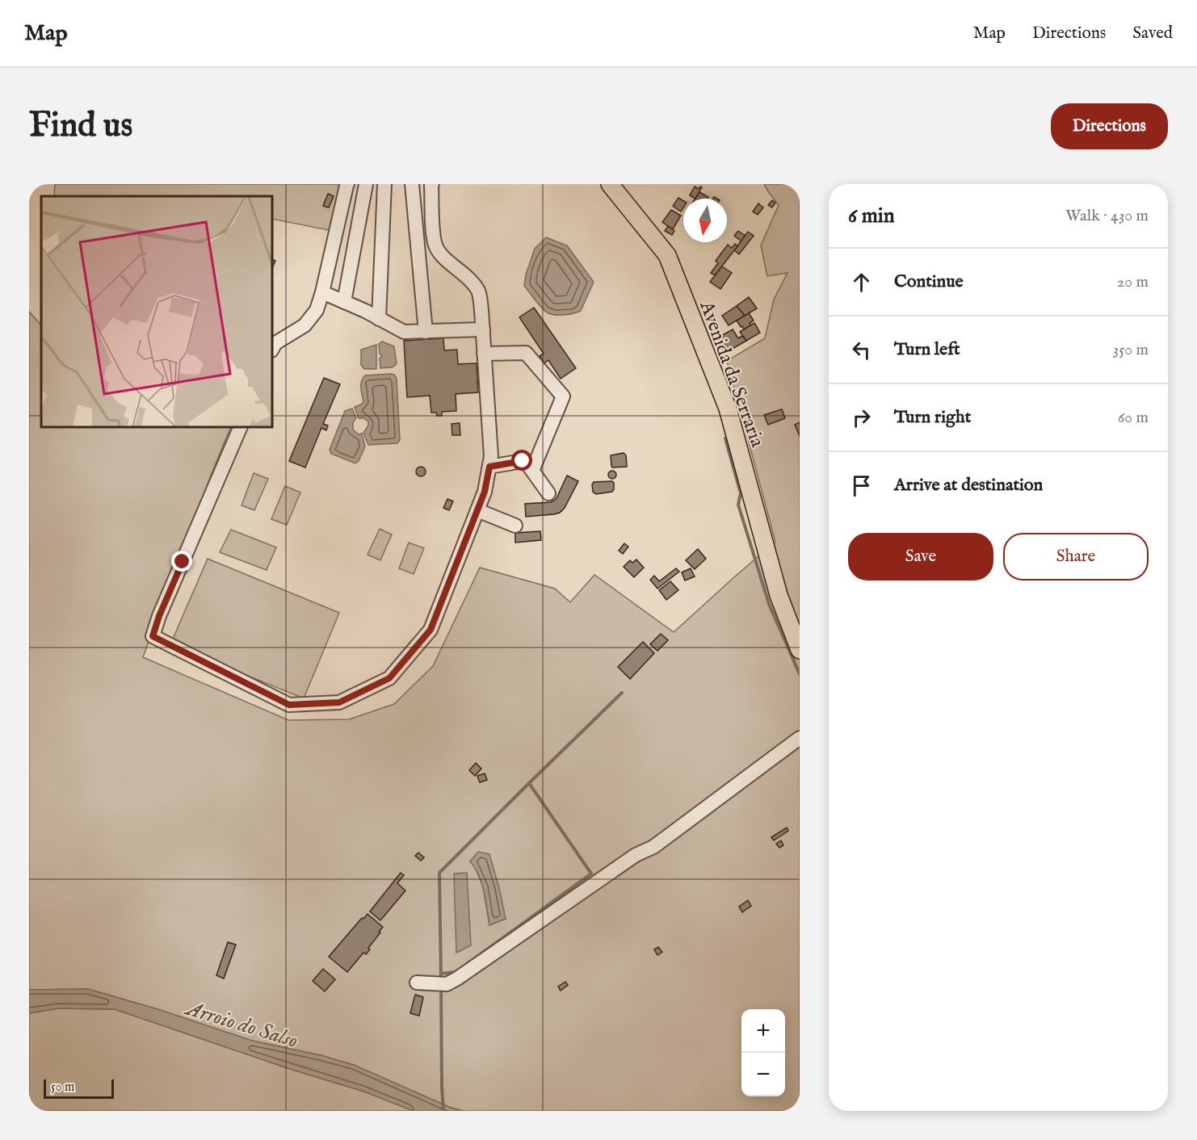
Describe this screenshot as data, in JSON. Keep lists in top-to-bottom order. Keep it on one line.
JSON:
{"streets":{"main road":["Avenida da Serraria"]},"water":["Arroio do Salso"],"scale_bar":"50 m","north":"bottom","page":{"header":"Map","nav":["Map","Directions","Saved"],"buttons":["Directions",["Save","Share"]],"title":"Find us","heading":["6 min","Walk · 430 m"],"list":[["Continue","20 m"],["Turn left","350 m"],["Turn right","60 m"],"Arrive at destination"],"map_buttons":["+","−"],"scale":"50 m"}}
